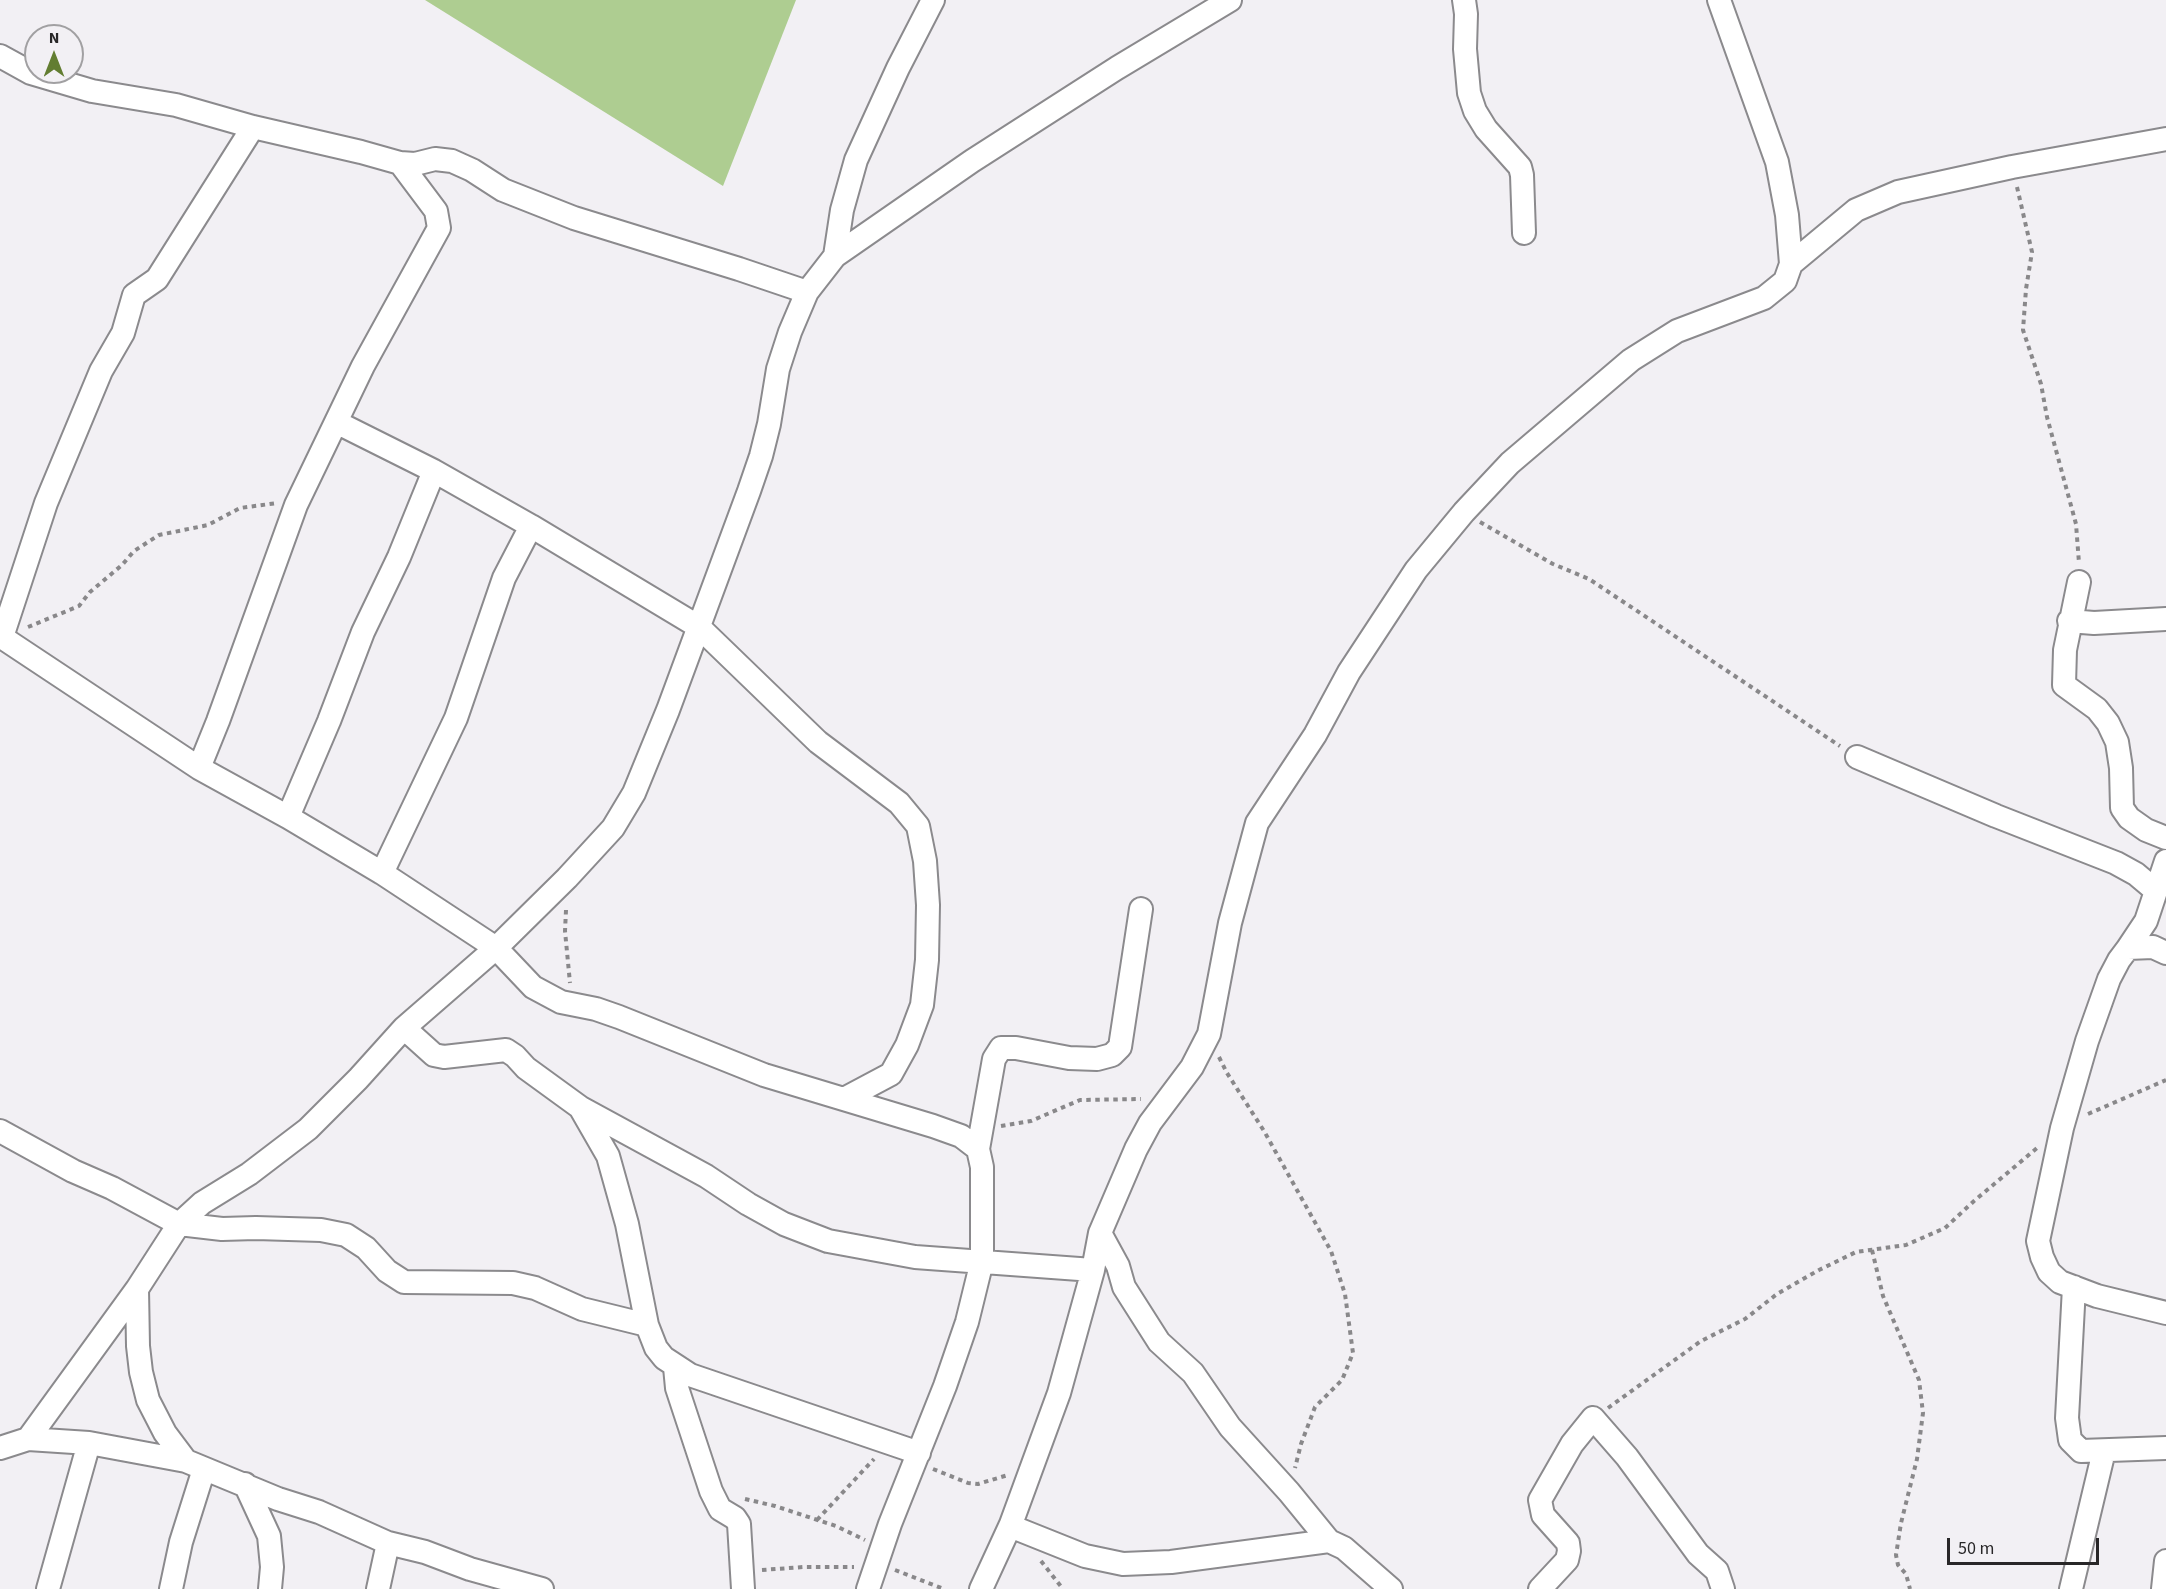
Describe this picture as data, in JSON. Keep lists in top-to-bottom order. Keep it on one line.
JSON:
{"scale_bar":"50 m","north":"top"}
